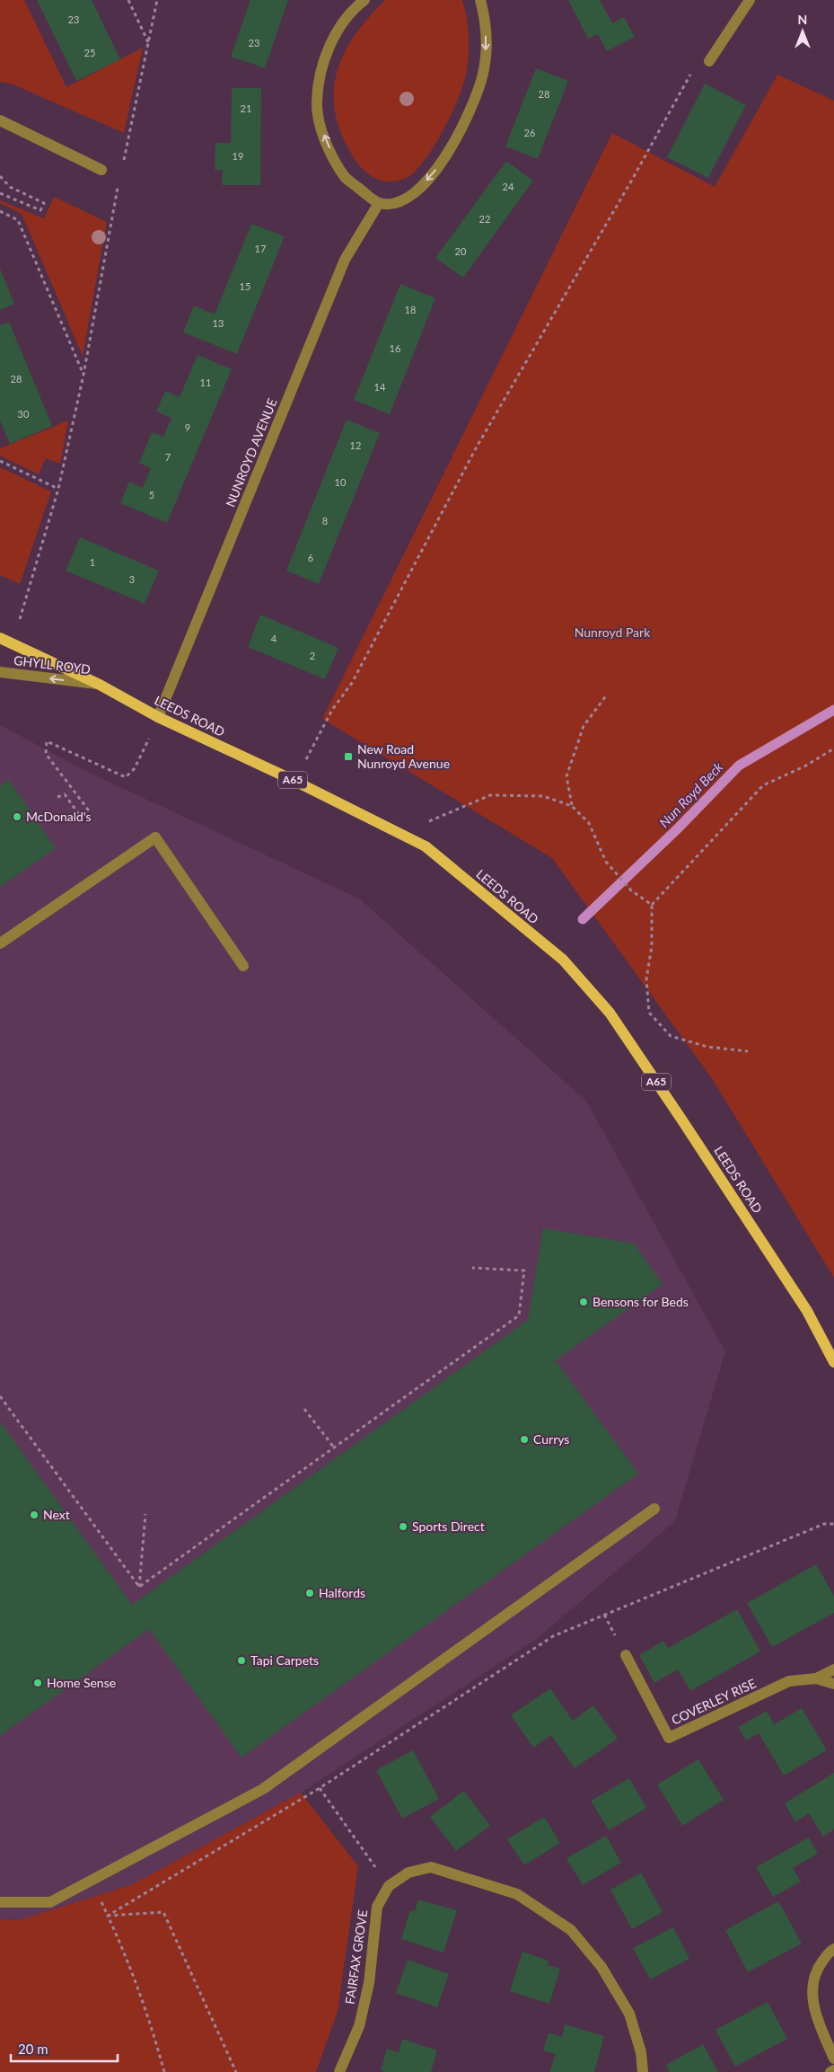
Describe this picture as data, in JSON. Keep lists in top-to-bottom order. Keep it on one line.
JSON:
{"streets":{"main road":["LEEDS ROAD","A65"],"street":["NUNROYD AVENUE","GHYLL ROYD","COVERLEY RISE","FAIRFAX GROVE"]},"crossings":[["NUNROYD AVENUE","LEEDS ROAD"],["GHYLL ROYD","LEEDS ROAD"]],"one_way":["GHYLL ROYD"],"water":["Nun Royd Beck"],"parks":["Nunroyd Park"],"places":{"transit":["New Road Nunroyd Avenue"],"other":["McDonald's","Bensons for Beds","Currys","Next","Sports Direct","Halfords","Tapi Carpets","Home Sense"]},"house_numbers":["23","23","25","28","21","26","19","24","22","17","20","15","18","13","16","28","11","14","30","9","12","7","10","5","8","6","1","3","4","2"],"scale_bar":"20 m","north":"top"}
